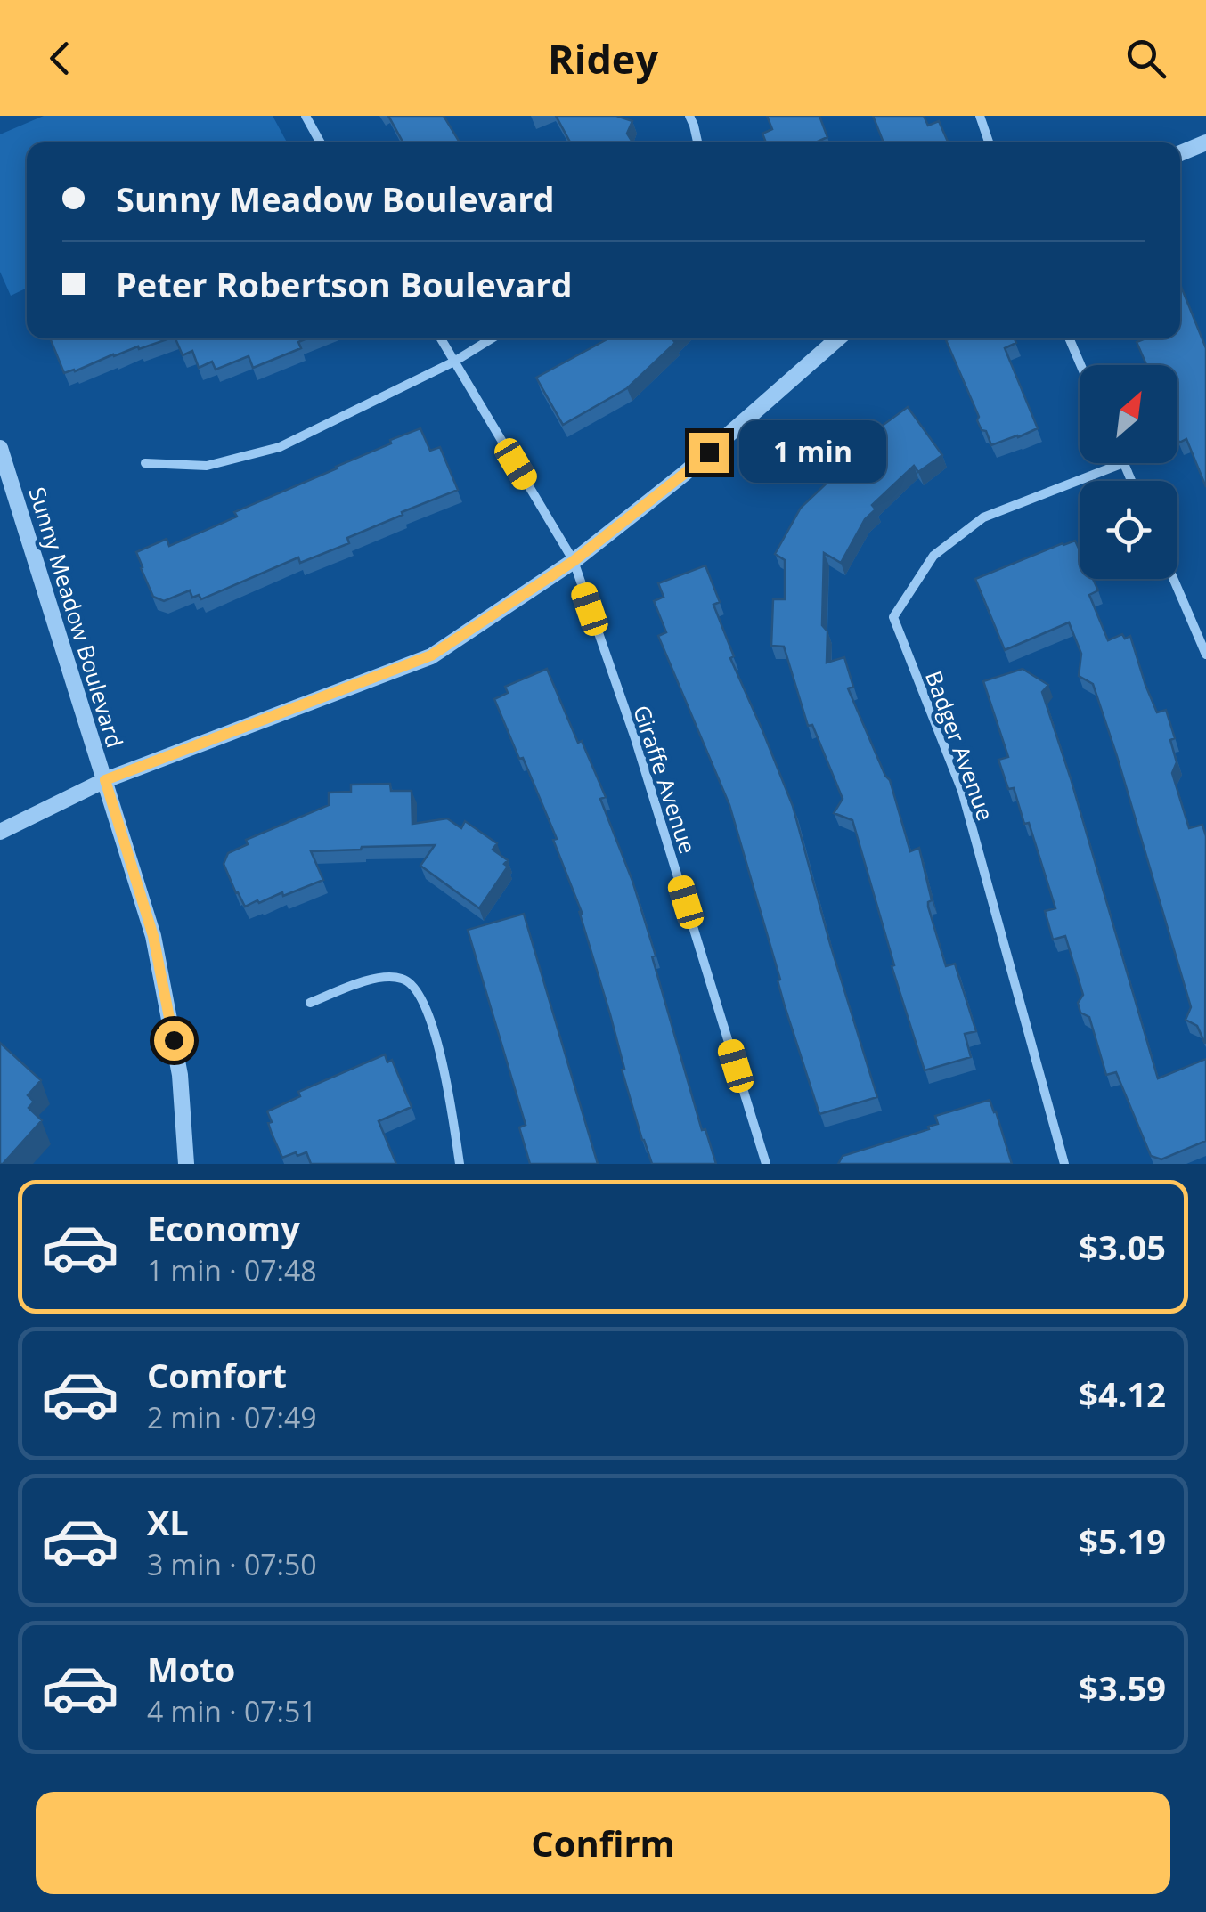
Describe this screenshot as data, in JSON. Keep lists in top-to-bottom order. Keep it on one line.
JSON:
{"streets":{"street":["Sunny Meadow Boulevard","Badger Avenue","Giraffe Avenue"]},"north":"top right","page":{"header":"Ridey","banner":["Sunny Meadow Boulevard","Peter Robertson Boulevard"],"bubble":"1 min","list":[{"name":"Economy","note":"1 min · 07:48","value":"$3.05"},{"name":"Comfort","note":"2 min · 07:49","value":"$4.12"},{"name":"XL","note":"3 min · 07:50","value":"$5.19"},{"name":"Moto","note":"4 min · 07:51","value":"$3.59"}],"buttons":"Confirm"}}
